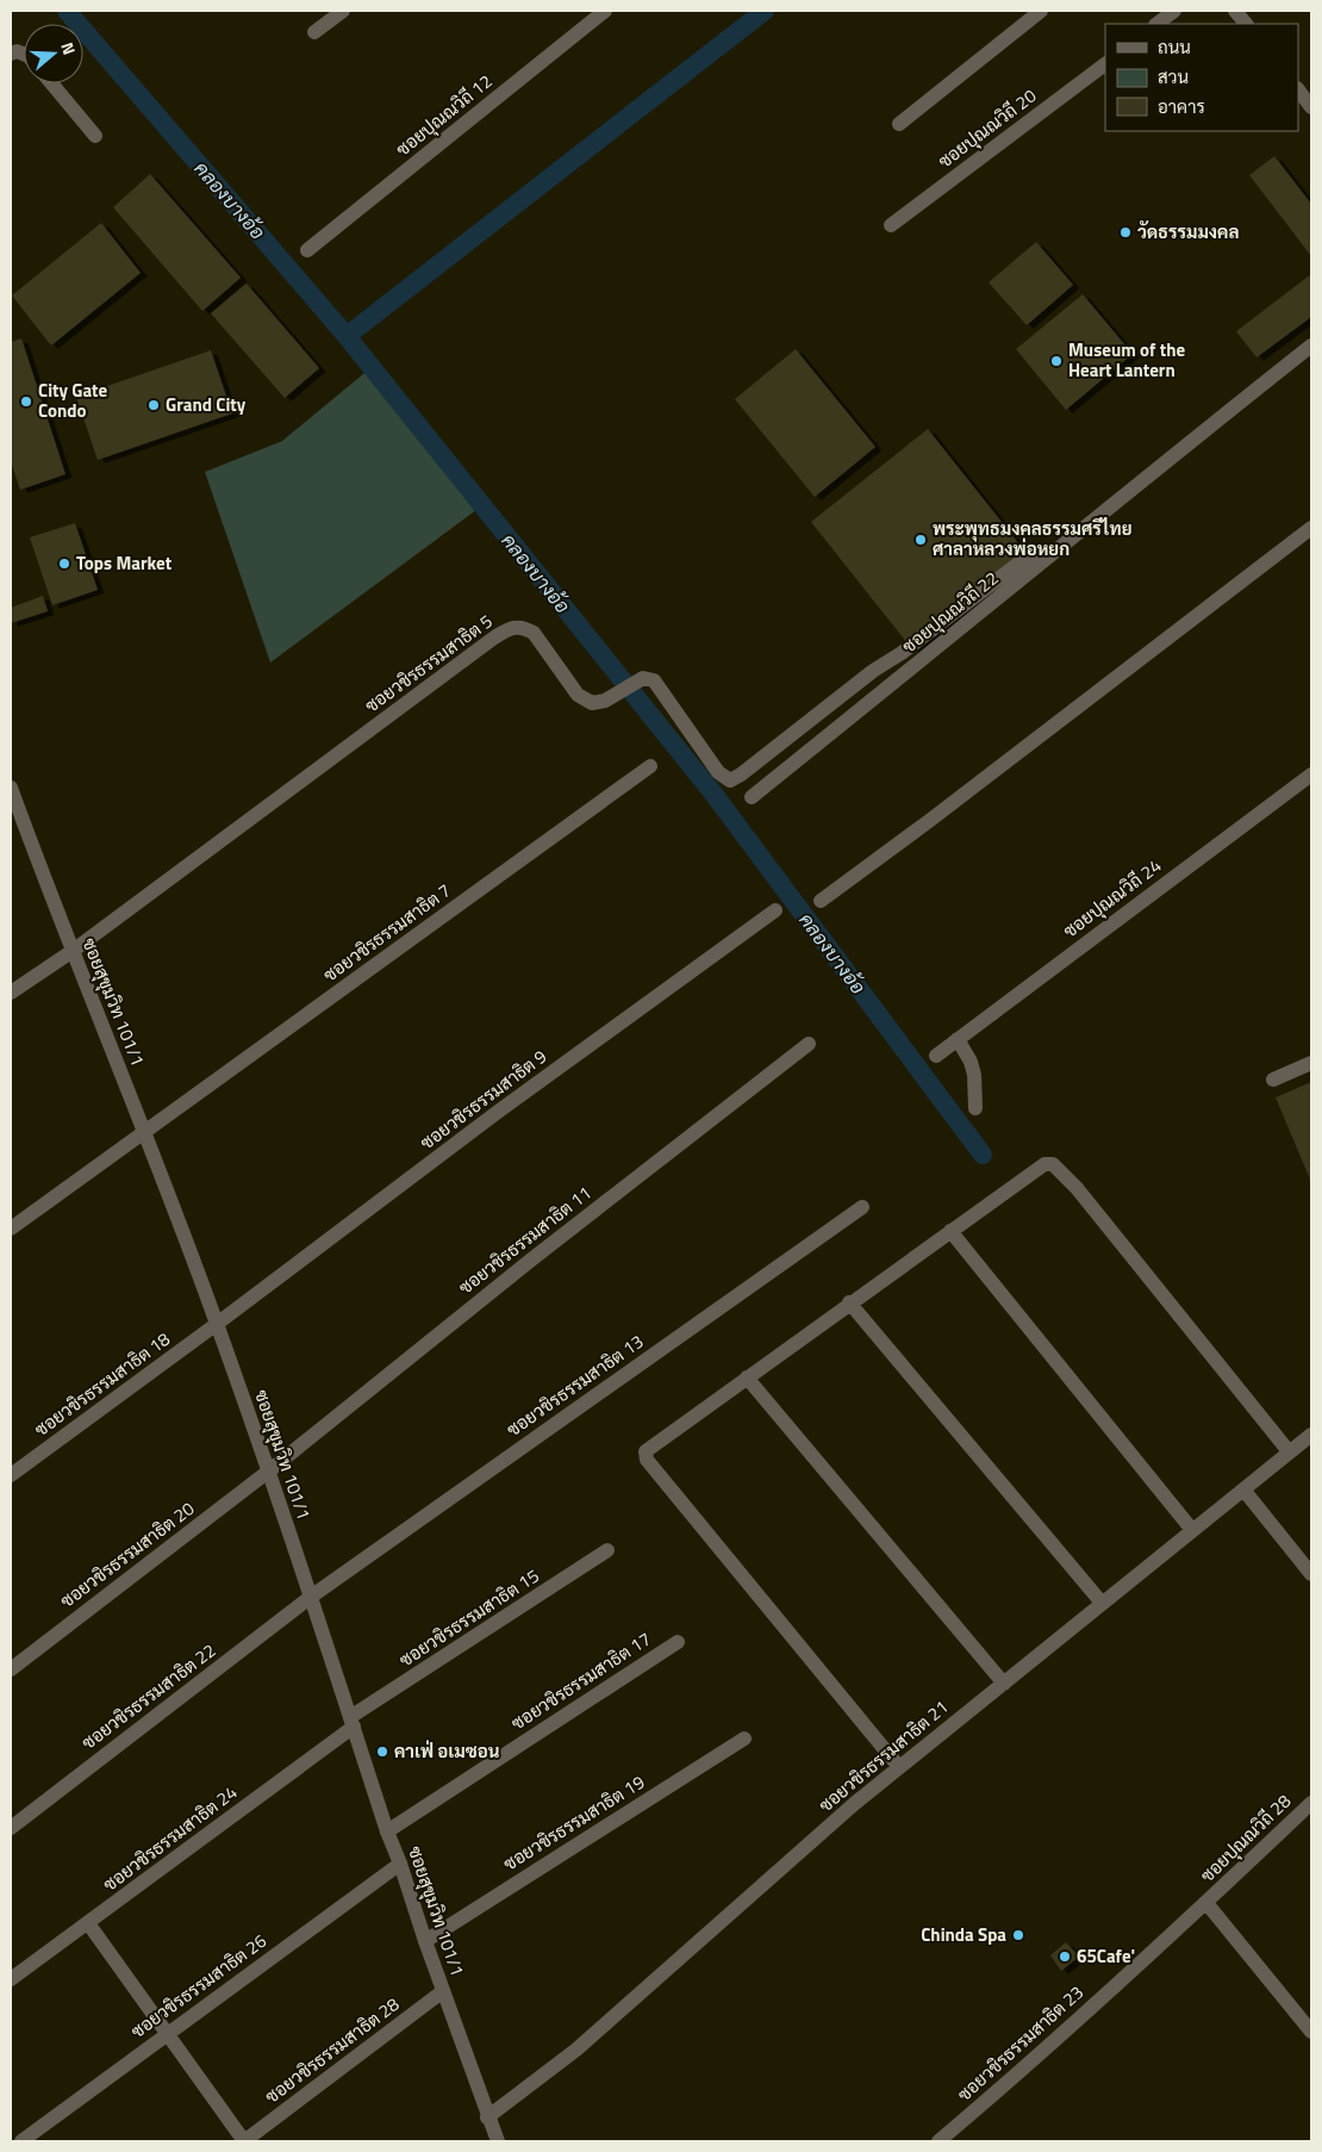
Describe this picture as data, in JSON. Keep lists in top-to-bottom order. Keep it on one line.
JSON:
{"streets":{"street":["ซอยปุณณวิถี 12","ซอยปุณณวิถี 20","ซอยปุณณวิถี 22","ซอยวชิรธรรมสาธิต 5","ซอยปุณณวิถี 24","ซอยวชิรธรรมสาธิต 7","ซอยสุขุมวิท 101/1","ซอยวชิรธรรมสาธิต 9","ซอยวชิรธรรมสาธิต 11","ซอยวชิรธรรมสาธิต 18","ซอยวชิรธรรมสาธิต 13","ซอยวชิรธรรมสาธิต 20","ซอยวชิรธรรมสาธิต 15","ซอยวชิรธรรมสาธิต 17","ซอยวชิรธรรมสาธิต 22","ซอยวชิรธรรมสาธิต 21","ซอยวชิรธรรมสาธิต 19","ซอยวชิรธรรมสาธิต 24","ซอยปุณณวิถี 28","ซอยวชิรธรรมสาธิต 26","ซอยวชิรธรรมสาธิต 23","ซอยวชิรธรรมสาธิต 28"]},"crossings":[["ซอยวชิรธรรมสาธิต 5","ซอยสุขุมวิท 101/1"],["ซอยวชิรธรรมสาธิต 7","ซอยสุขุมวิท 101/1"],["ซอยสุขุมวิท 101/1","ซอยวชิรธรรมสาธิต 9"],["ซอยสุขุมวิท 101/1","ซอยวชิรธรรมสาธิต 11"],["ซอยสุขุมวิท 101/1","ซอยวชิรธรรมสาธิต 18"],["ซอยสุขุมวิท 101/1","ซอยวชิรธรรมสาธิต 13"],["ซอยสุขุมวิท 101/1","ซอยวชิรธรรมสาธิต 20"],["ซอยสุขุมวิท 101/1","ซอยวชิรธรรมสาธิต 15"],["ซอยสุขุมวิท 101/1","ซอยวชิรธรรมสาธิต 17"],["ซอยสุขุมวิท 101/1","ซอยวชิรธรรมสาธิต 22"],["ซอยสุขุมวิท 101/1","ซอยวชิรธรรมสาธิต 21"],["ซอยสุขุมวิท 101/1","ซอยวชิรธรรมสาธิต 19"],["ซอยสุขุมวิท 101/1","ซอยวชิรธรรมสาธิต 24"],["ซอยสุขุมวิท 101/1","ซอยวชิรธรรมสาธิต 26"],["ซอยสุขุมวิท 101/1","ซอยวชิรธรรมสาธิต 28"],["ซอยวชิรธรรมสาธิต 9","ซอยวชิรธรรมสาธิต 18"],["ซอยวชิรธรรมสาธิต 11","ซอยวชิรธรรมสาธิต 20"],["ซอยวชิรธรรมสาธิต 13","ซอยวชิรธรรมสาธิต 22"],["ซอยวชิรธรรมสาธิต 15","ซอยวชิรธรรมสาธิต 24"],["ซอยปุณณวิถี 28","ซอยวชิรธรรมสาธิต 23"]],"water":["คลองบางอ้อ"],"places":["วัดธรรมมงคล","Museum of the Heart Lantern","City Gate Condo","Grand City","พระพุทธมงคลธรรมศรีไทย ศาลาหลวงพ่อหยก","Tops Market","คาเฟ่ อเมซอน","Chinda Spa","65Cafe'"],"legend":["ถนน","สวน","อาคาร"],"north":"right"}
